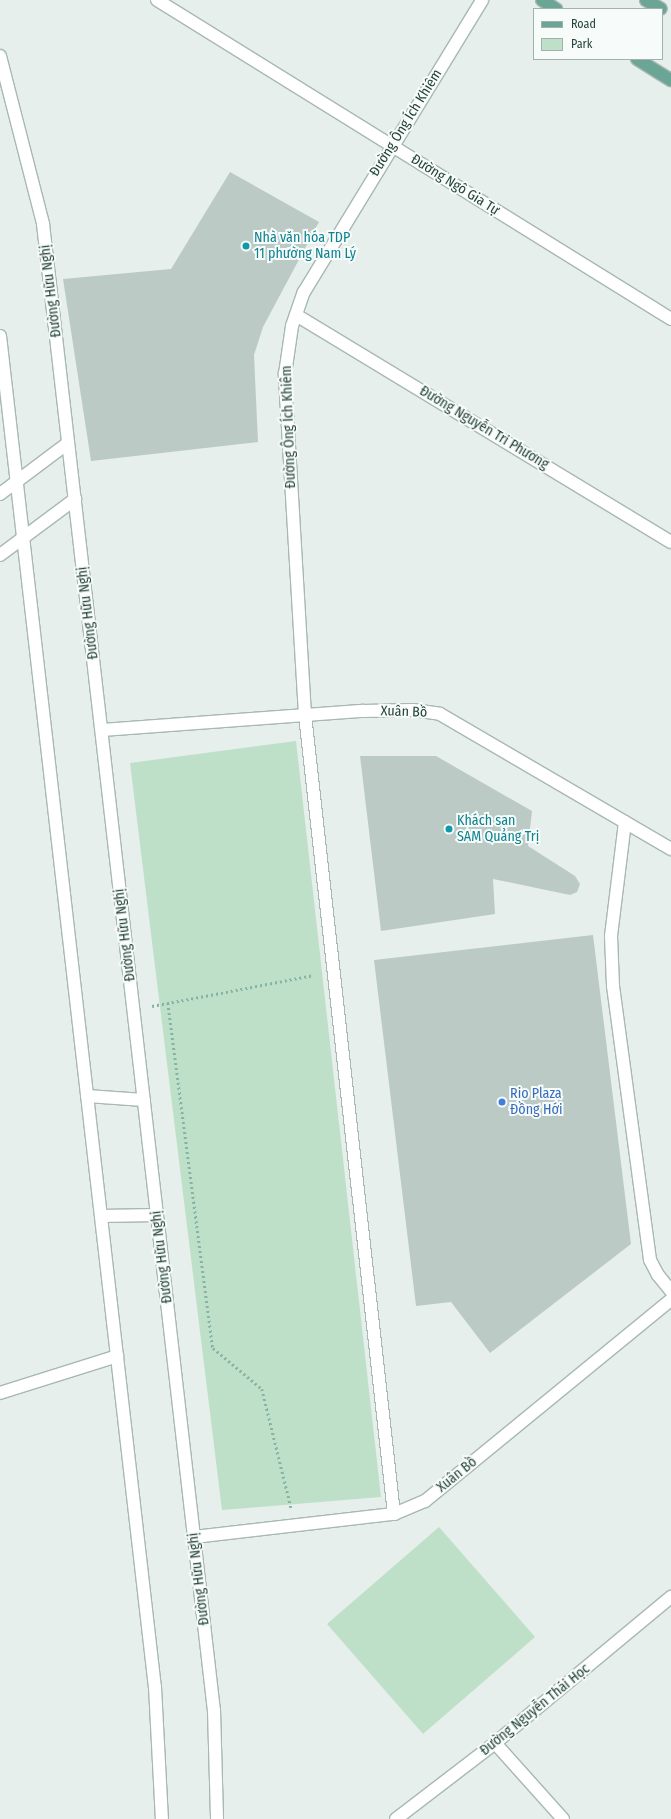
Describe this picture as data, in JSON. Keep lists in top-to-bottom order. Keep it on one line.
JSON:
{"streets":{"street":["Đường Ông Ích Khiêm","Đường Ngô Gia Tự","Đường Hữu Nghị","Đường Nguyễn Tri Phương","Xuân Bồ","Đường Nguyễn Thái Học"]},"crossings":[["Đường Ông Ích Khiêm","Đường Ngô Gia Tự"],["Đường Ông Ích Khiêm","Đường Nguyễn Tri Phương"],["Đường Ông Ích Khiêm","Xuân Bồ"],["Đường Hữu Nghị","Xuân Bồ"]],"places":["Nhà văn hóa TDP 11 phường Nam Lý","Khách sạn SAM Quảng Trị","Rio Plaza Đồng Hới"],"legend":["Road","Park"]}
